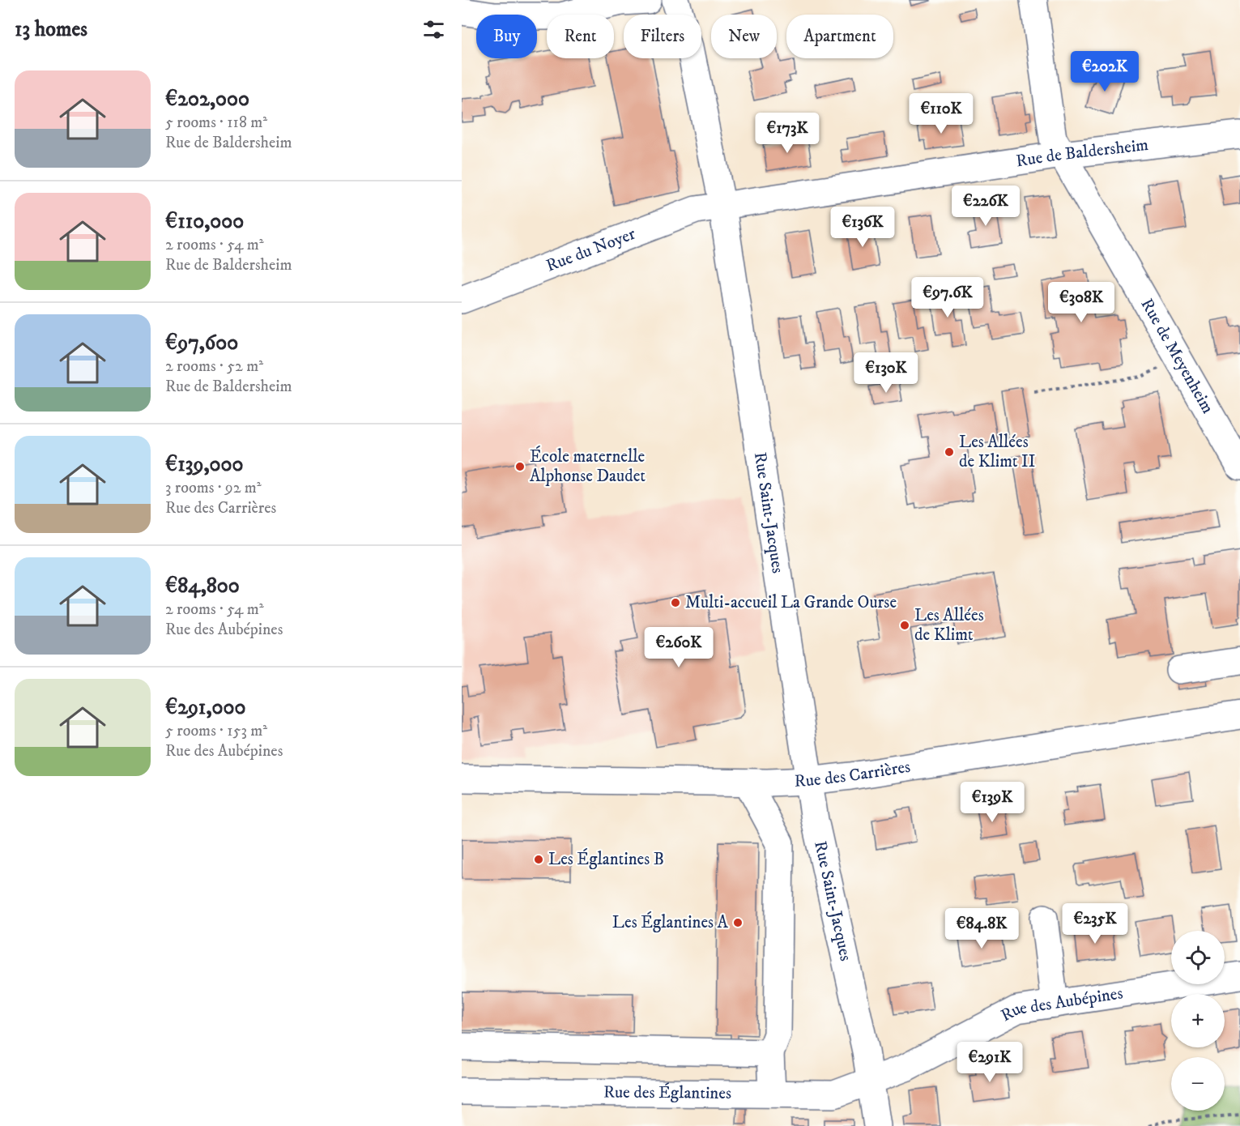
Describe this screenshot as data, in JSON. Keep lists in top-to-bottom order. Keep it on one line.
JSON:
{"streets":{"street":["Rue de Baldersheim","Rue du Noyer","Rue de Meyenheim","Rue Saint-Jacques","Rue des Carrières","Rue des Aubépines","Rue des Églantines"]},"crossings":[["Rue de Baldersheim","Rue du Noyer"],["Rue de Baldersheim","Rue de Meyenheim"],["Rue de Baldersheim","Rue Saint-Jacques"],["Rue du Noyer","Rue Saint-Jacques"],["Rue Saint-Jacques","Rue des Carrières"],["Rue Saint-Jacques","Rue des Aubépines"],["Rue Saint-Jacques","Rue des Églantines"],["Rue des Aubépines","Rue des Églantines"]],"places":["Les Allées de Klimt II","École maternelle Alphonse Daudet","Multi-accueil La Grande Ourse","Les Allées de Klimt","Les Églantines B","Les Églantines A"],"page":{"heading":"13 homes","chip":["Buy","Rent","Filters","New","Apartment"],"price":["€202K","€110K","€173K","€226K","€136K","€97.6K","€308K","€130K","€260K","€139K","€235K","€84.8K","€291K"],"list":[{"name":"€202,000","note":"5 rooms · 118 m² · Rue de Baldersheim"},{"name":"€110,000","note":"2 rooms · 54 m² · Rue de Baldersheim"},{"name":"€97,600","note":"2 rooms · 52 m² · Rue de Baldersheim"},{"name":"€139,000","note":"3 rooms · 92 m² · Rue des Carrières"},{"name":"€84,800","note":"2 rooms · 54 m² · Rue des Aubépines"},{"name":"€291,000","note":"5 rooms · 153 m² · Rue des Aubépines"}],"map_buttons":["+","−"]}}
